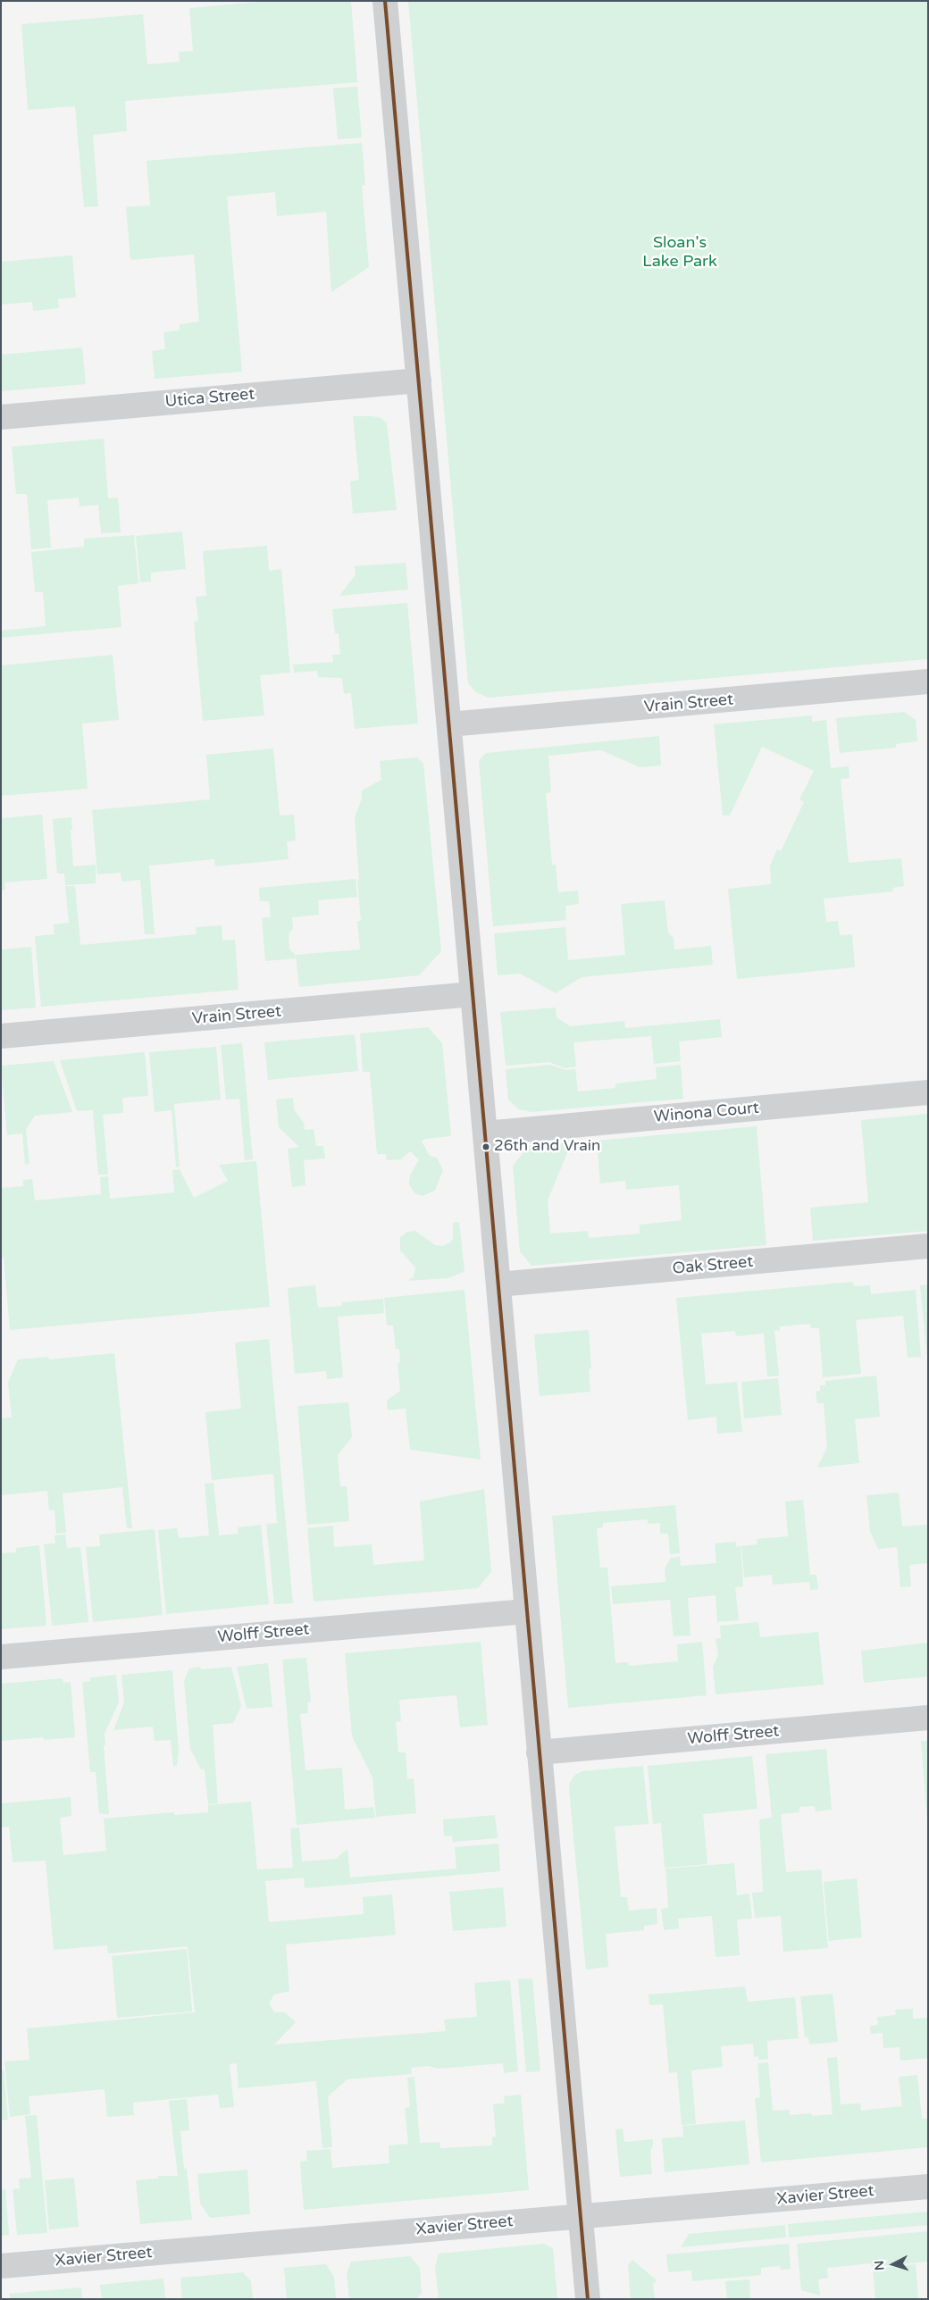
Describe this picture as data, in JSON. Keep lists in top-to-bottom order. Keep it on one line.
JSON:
{"streets":{"street":["Utica Street","Vrain Street","Winona Court","Oak Street","Wolff Street","Xavier Street"]},"parks":["Sloan's Lake Park"],"places":["26th and Vrain"],"north":"left"}
